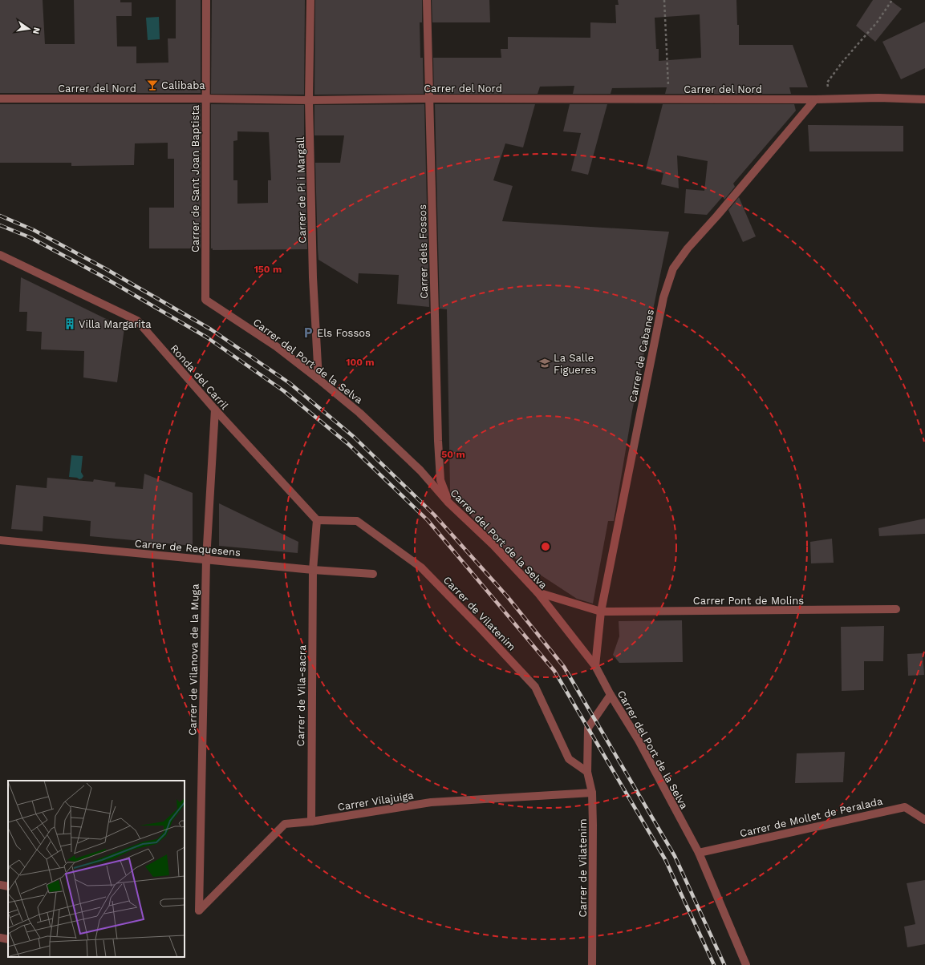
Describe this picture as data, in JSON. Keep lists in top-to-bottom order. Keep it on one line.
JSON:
{"streets":{"street":["Carrer del Nord","Carrer de Sant Joan Baptista","Carrer de Pi i Margall","Carrer dels Fossos","Carrer de Cabanes","Carrer del Port de la Selva","Ronda del Carril","Carrer de Requesens","Carrer Pont de Molins","Carrer de Vilatenim","Carrer de Vilanova de la Muga","Carrer de Vila-sacra","Carrer Vilajuiga","Carrer de Mollet de Peralada"]},"crossings":[["Carrer del Nord","Carrer de Sant Joan Baptista"],["Carrer del Nord","Carrer de Pi i Margall"],["Carrer del Nord","Carrer dels Fossos"],["Carrer del Nord","Carrer de Cabanes"],["Carrer de Sant Joan Baptista","Carrer del Port de la Selva"],["Carrer de Pi i Margall","Carrer del Port de la Selva"],["Carrer dels Fossos","Carrer del Port de la Selva"],["Carrer de Cabanes","Carrer del Port de la Selva"],["Carrer de Cabanes","Carrer Pont de Molins"],["Carrer del Port de la Selva","Carrer Pont de Molins"],["Carrer del Port de la Selva","Carrer de Vilatenim"],["Carrer del Port de la Selva","Carrer de Mollet de Peralada"],["Ronda del Carril","Carrer de Vilatenim"],["Ronda del Carril","Carrer de Vilanova de la Muga"],["Carrer de Requesens","Carrer de Vilanova de la Muga"],["Carrer de Requesens","Carrer de Vila-sacra"],["Carrer de Vilatenim","Carrer Vilajuiga"],["Carrer de Vilanova de la Muga","Carrer Vilajuiga"],["Carrer de Vila-sacra","Carrer Vilajuiga"]],"places":{"bar":["Calibaba"],"building":["Villa Margarita"],"parking":["Els Fossos"],"school or university":["La Salle Figueres"]},"north":"right","rings":["150 m","100 m","50 m"]}
